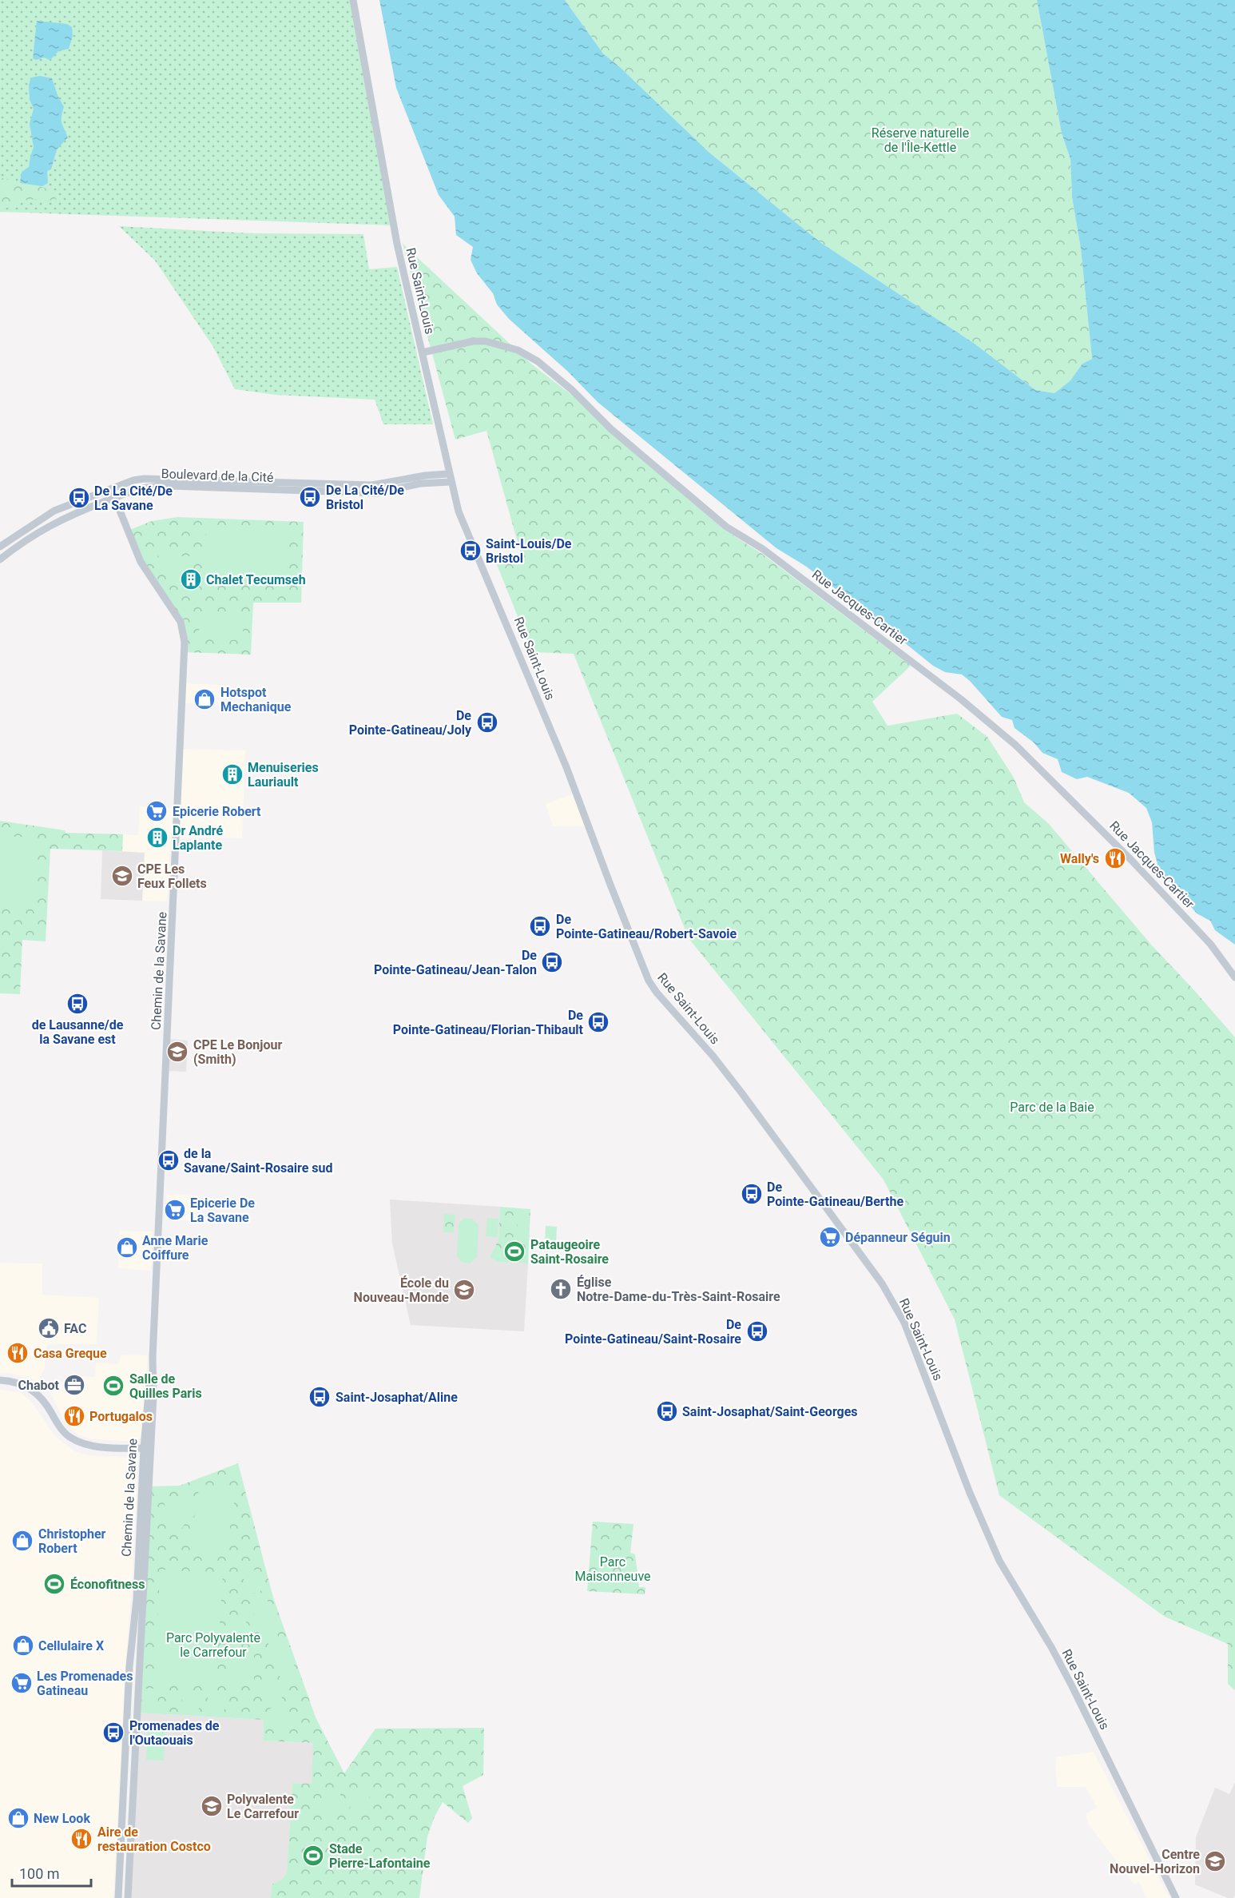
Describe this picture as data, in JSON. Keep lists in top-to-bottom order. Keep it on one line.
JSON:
{"streets":{"street":["Rue Saint-Louis","Boulevard de la Cité","Rue Jacques-Cartier","Chemin de la Savane"]},"crossings":[["Rue Saint-Louis","Boulevard de la Cité"],["Rue Saint-Louis","Rue Jacques-Cartier"],["Boulevard de la Cité","Chemin de la Savane"]],"parks":["Réserve naturelle de l'Île-Kettle","Parc de la Baie","Parc Maisonneuve","Parc Polyvalente le Carrefour"],"places":{"bus stop":["De La Cité/De Bristol","De La Cité/De La Savane","Saint-Louis/De Bristol","De Pointe-Gatineau/Joly","De Pointe-Gatineau/Robert-Savoie","De Pointe-Gatineau/Jean-Talon","de Lausanne/de la Savane est","De Pointe-Gatineau/Florian-Thibault","de la Savane/Saint-Rosaire sud","De Pointe-Gatineau/Berthe","De Pointe-Gatineau/Saint-Rosaire","Saint-Josaphat/Aline","Saint-Josaphat/Saint-Georges","Promenades de l'Outaouais"],"building":["Chalet Tecumseh","Menuiseries Lauriault","Dr André Laplante"],"shop":["Hotspot Mechanique","Anne Marie Coiffure","Christopher Robert","Cellulaire X","New Look"],"supermarket":["Epicerie Robert","Epicerie De La Savane","Dépanneur Séguin","Les Promenades Gatineau"],"restaurant":["Wally's","Casa Greque","Portugalos","Aire de restauration Costco"],"school or university":["CPE Les Feux Follets","CPE Le Bonjour (Smith)","École du Nouveau-Monde","Polyvalente Le Carrefour","Centre Nouvel-Horizon"],"sports":["Pataugeoire Saint-Rosaire","Salle de Quilles Paris","Éconofitness","Stade Pierre-Lafontaine"],"church":["Église Notre-Dame-du-Très-Saint-Rosaire"],"public building":["FAC"],"office":["Chabot"]},"scale_bar":"100 m"}
